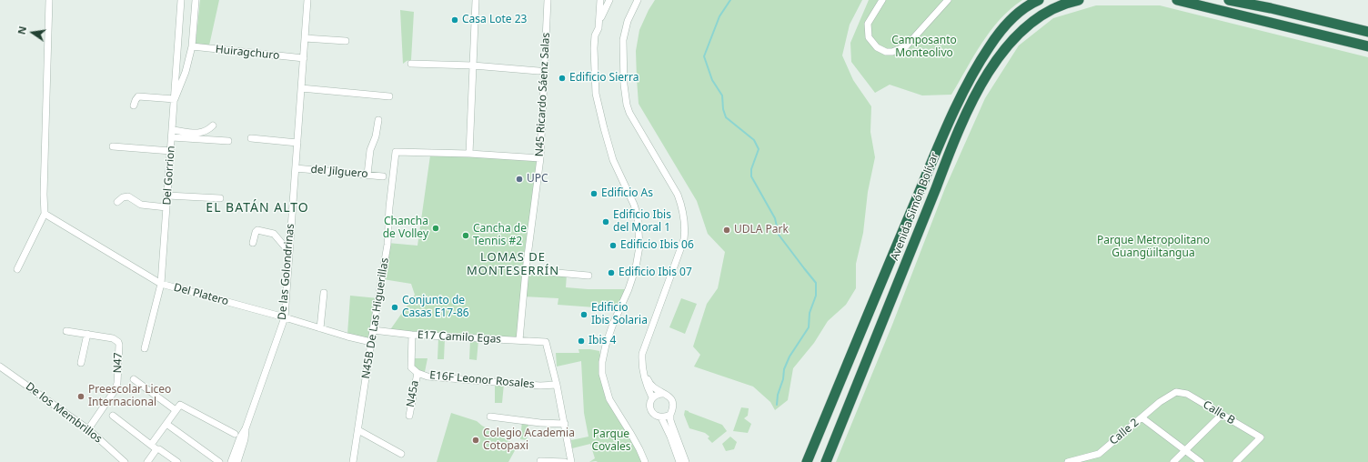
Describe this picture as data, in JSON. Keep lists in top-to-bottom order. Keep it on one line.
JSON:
{"streets":{"highway":["Avenida Simón Bolívar"],"street":["Huiragchuro","N45 Ricardo Sáenz Salas","del Jilguero","Del Gorrion","De las Golondrinas","Del Platero","N45B De Las Higuerillas","E17 Camilo Egas","N47","E16F Leonor Rosales","N45a","De los Membrillos","Calle B","Calle 2"]},"crossings":[["Huiragchuro","De las Golondrinas"],["N45 Ricardo Sáenz Salas","E17 Camilo Egas"],["del Jilguero","De las Golondrinas"],["Del Gorrion","Del Platero"],["De las Golondrinas","Del Platero"],["Del Platero","N45B De Las Higuerillas"],["N45B De Las Higuerillas","E17 Camilo Egas"],["E17 Camilo Egas","E16F Leonor Rosales"],["N47","De los Membrillos"],["E16F Leonor Rosales","N45a"],["Calle B","Calle 2"]],"districts":["EL BATÁN ALTO","LOMAS DE MONTESERRÍN"],"parks":["Camposanto Monteolivo","Parque Metropolitano Guangüiltangua","Parque Covales"],"places":["Casa Lote 23","Edificio Sierra","UPC","Edificio As","Edificio Ibis del Moral 1","Chancha de Volley","UDLA Park","Cancha de Tennis #2","Edificio Ibis 06","Edificio Ibis 07","Conjunto de Casas E17-86","Edificio Ibis Solaria","Ibis 4","Preescolar Liceo Internacional","Colegio Academia Cotopaxi"],"north":"left"}
